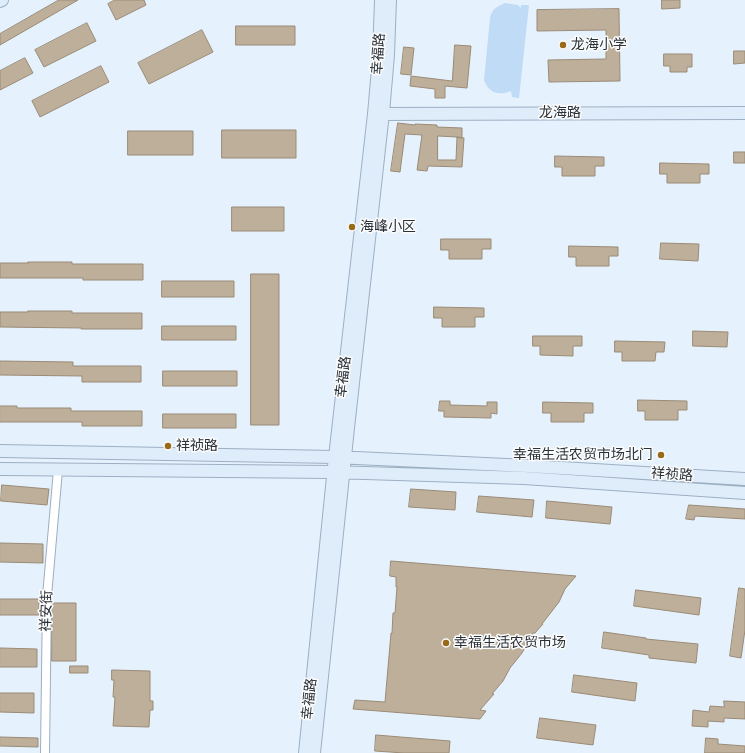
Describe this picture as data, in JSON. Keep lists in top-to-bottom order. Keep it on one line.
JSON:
{"streets":{"street":["幸福路","龙海路","祥祯路","祥安街"]},"crossings":[["幸福路","龙海路"],["幸福路","祥祯路"],["祥祯路","祥安街"]],"places":["龙海小学","海峰小区","祥祯路","幸福生活农贸市场北门","幸福生活农贸市场"]}
